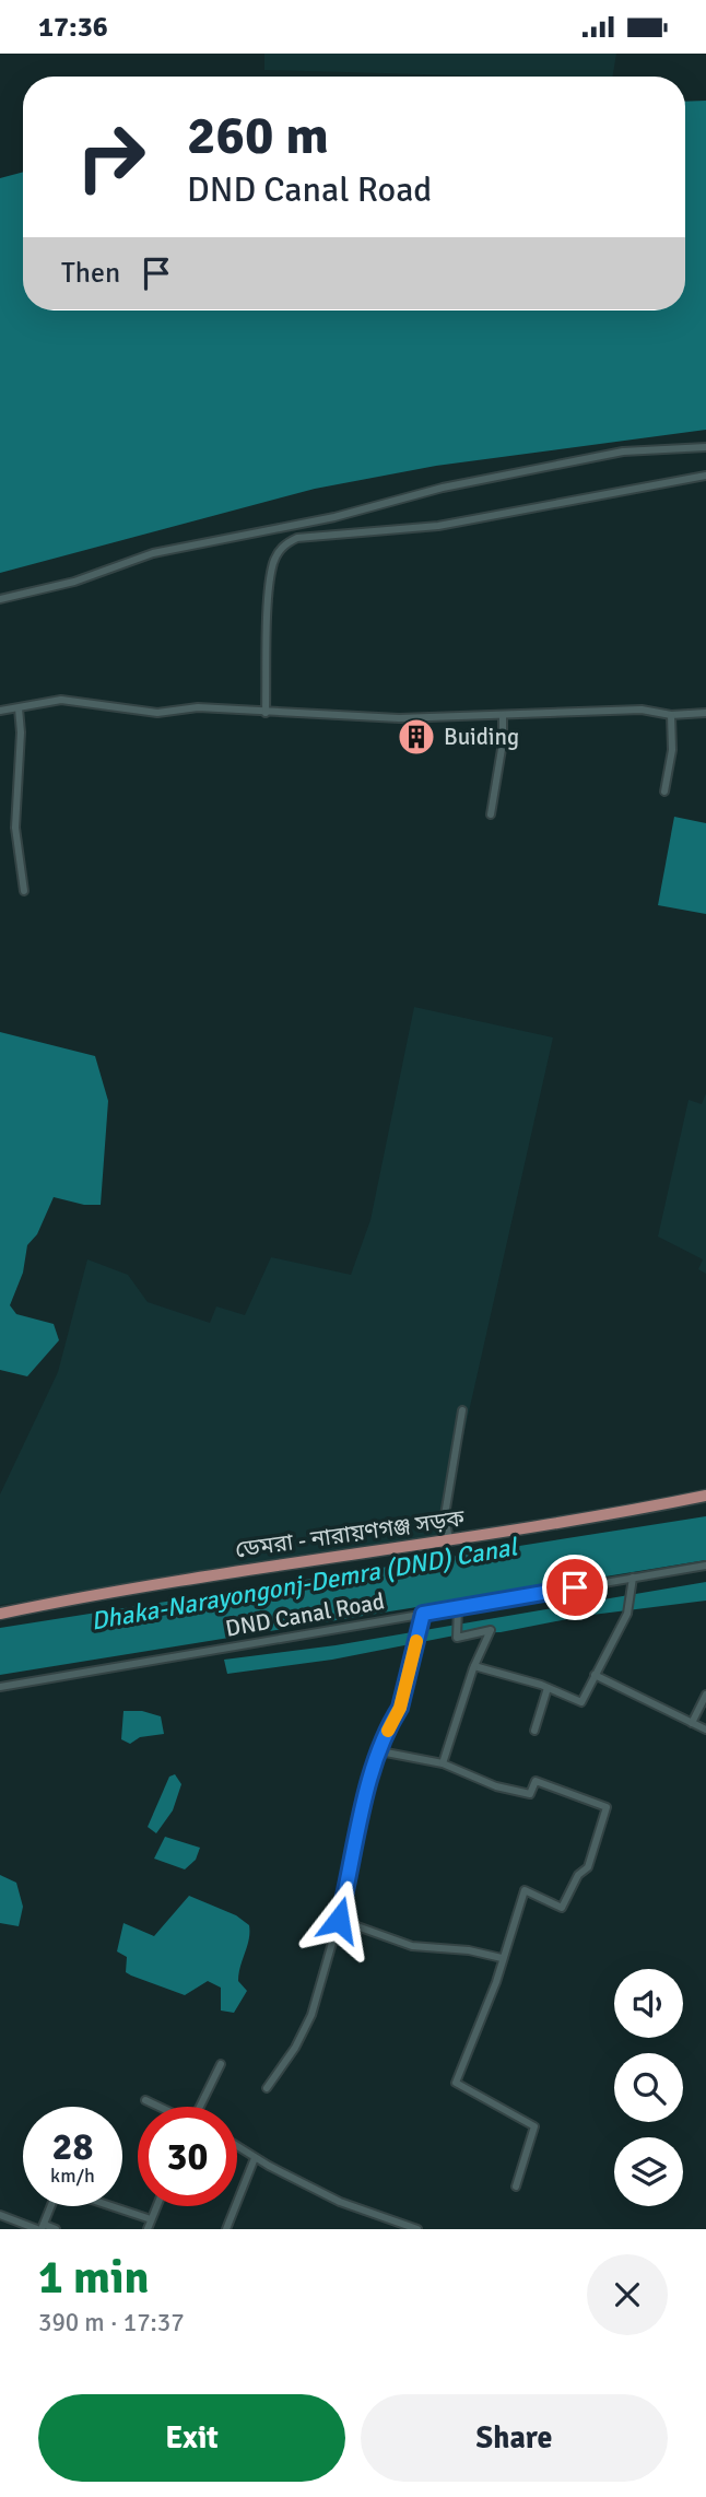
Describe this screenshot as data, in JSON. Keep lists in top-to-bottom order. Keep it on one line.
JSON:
{"streets":{"main road":["ডেমরা - নারায়ণগঞ্জ সড়ক"],"street":["DND Canal Road"]},"water":["Dhaka-Narayongonj-Demra (DND) Canal"],"places":{"building":["Buiding"]},"page":{"status":"17:36","turn":["260 m","DND Canal Road"],"then":"Then","speed":"28 km/h","limit":"30","heading":["1 min","390 m · 17:37"],"buttons":["Exit","Share"]}}
